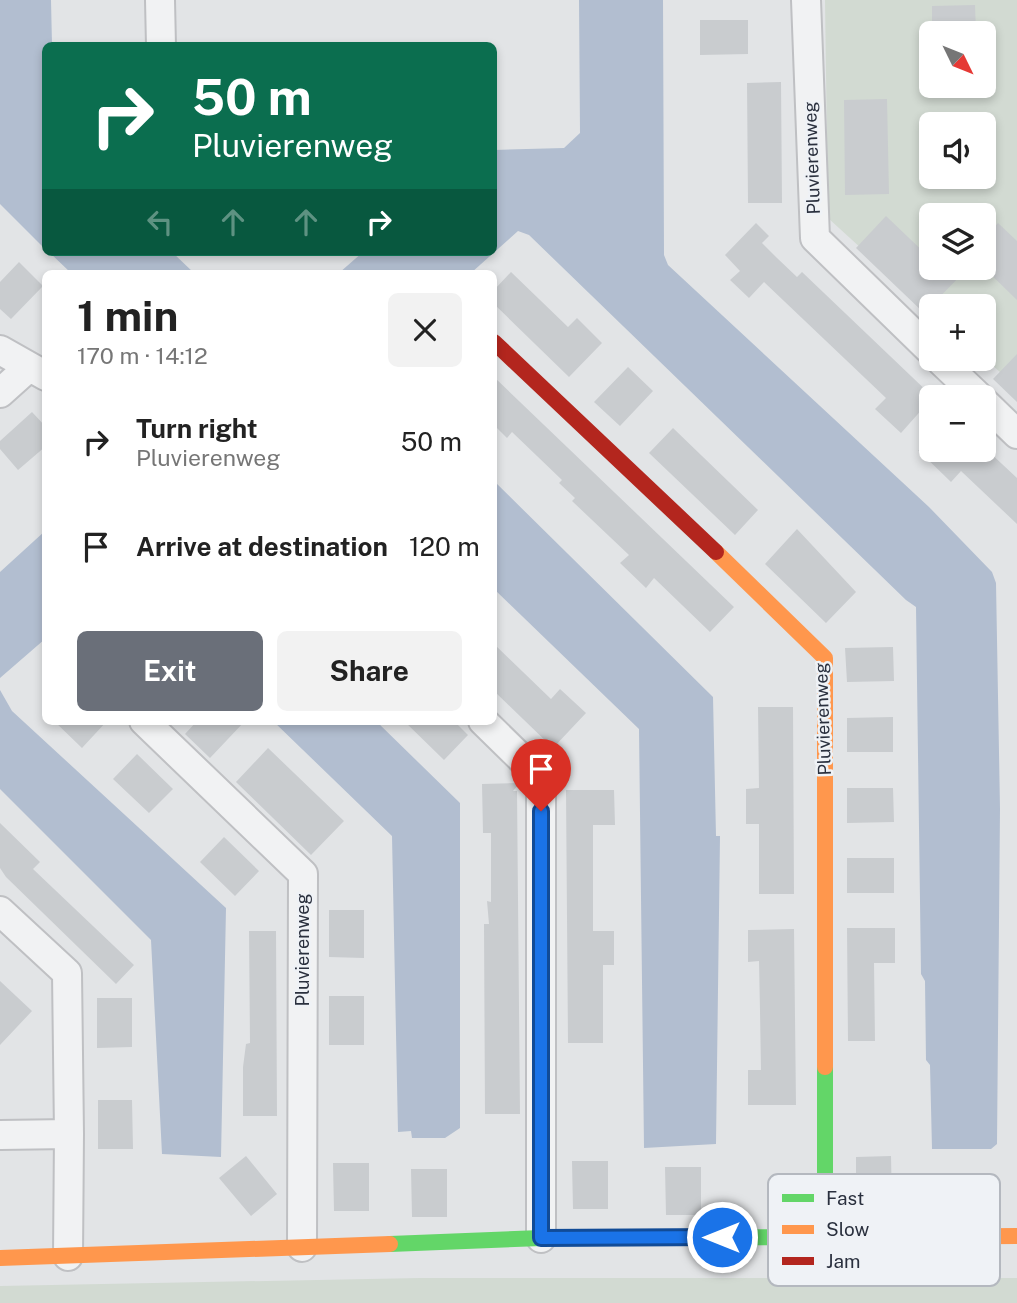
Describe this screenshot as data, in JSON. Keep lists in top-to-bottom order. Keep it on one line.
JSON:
{"streets":{"street":["Pluvierenweg"]},"legend":["Fast","Slow","Jam"],"north":"bottom right","page":{"map_buttons":["+","−"],"turn":["50 m","Pluvierenweg"],"heading":["1 min","170 m · 14:12"],"list":[{"name":"Turn right","note":"Pluvierenweg","value":"50 m"},{"name":"Arrive at destination","value":"120 m"}],"buttons":["Exit","Share"]}}
